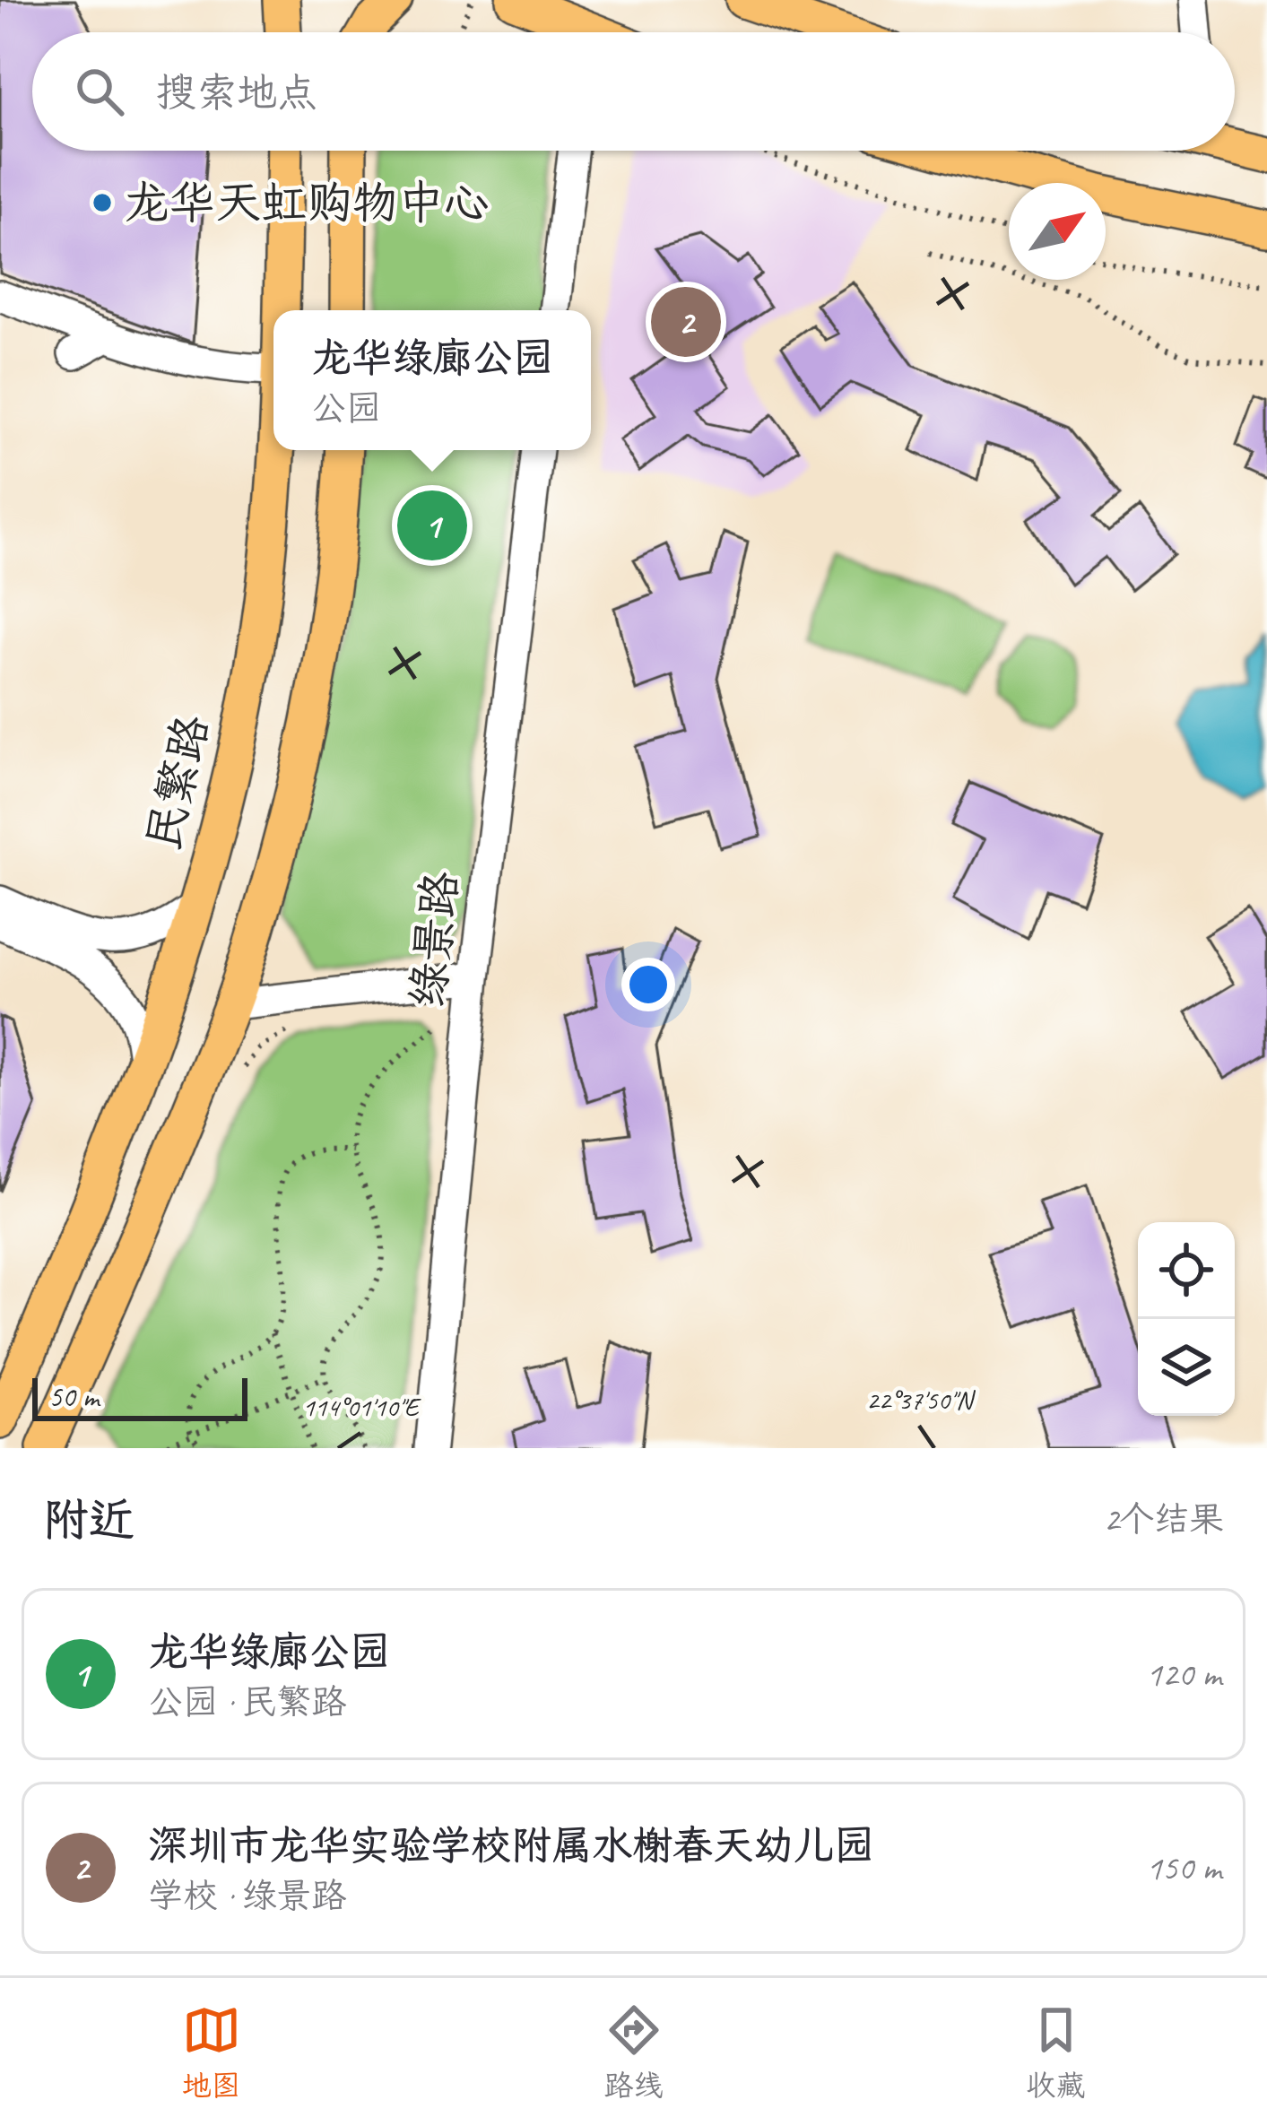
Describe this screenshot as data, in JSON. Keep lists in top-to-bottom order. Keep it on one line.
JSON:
{"streets":{"main road":["民繁路"],"street":["绿景路"]},"places":["龙华天虹购物中心"],"scale_bar":"50 m","north":"top right","page":{"search":"搜索地点","pins":["2","1"],"popup":["龙华绿廊公园","公园"],"scale":"50 m","heading":["附近","2个结果"],"list":[{"mark":"1","name":"龙华绿廊公园","note":"公园 · 民繁路","value":"120 m"},{"mark":"2","name":"深圳市龙华实验学校附属水榭春天幼儿园","note":"学校 · 绿景路","value":"150 m"}],"nav":["地图","路线","收藏"]},"coordinates":["22°37'50\"N","114°01'10\"E"]}
